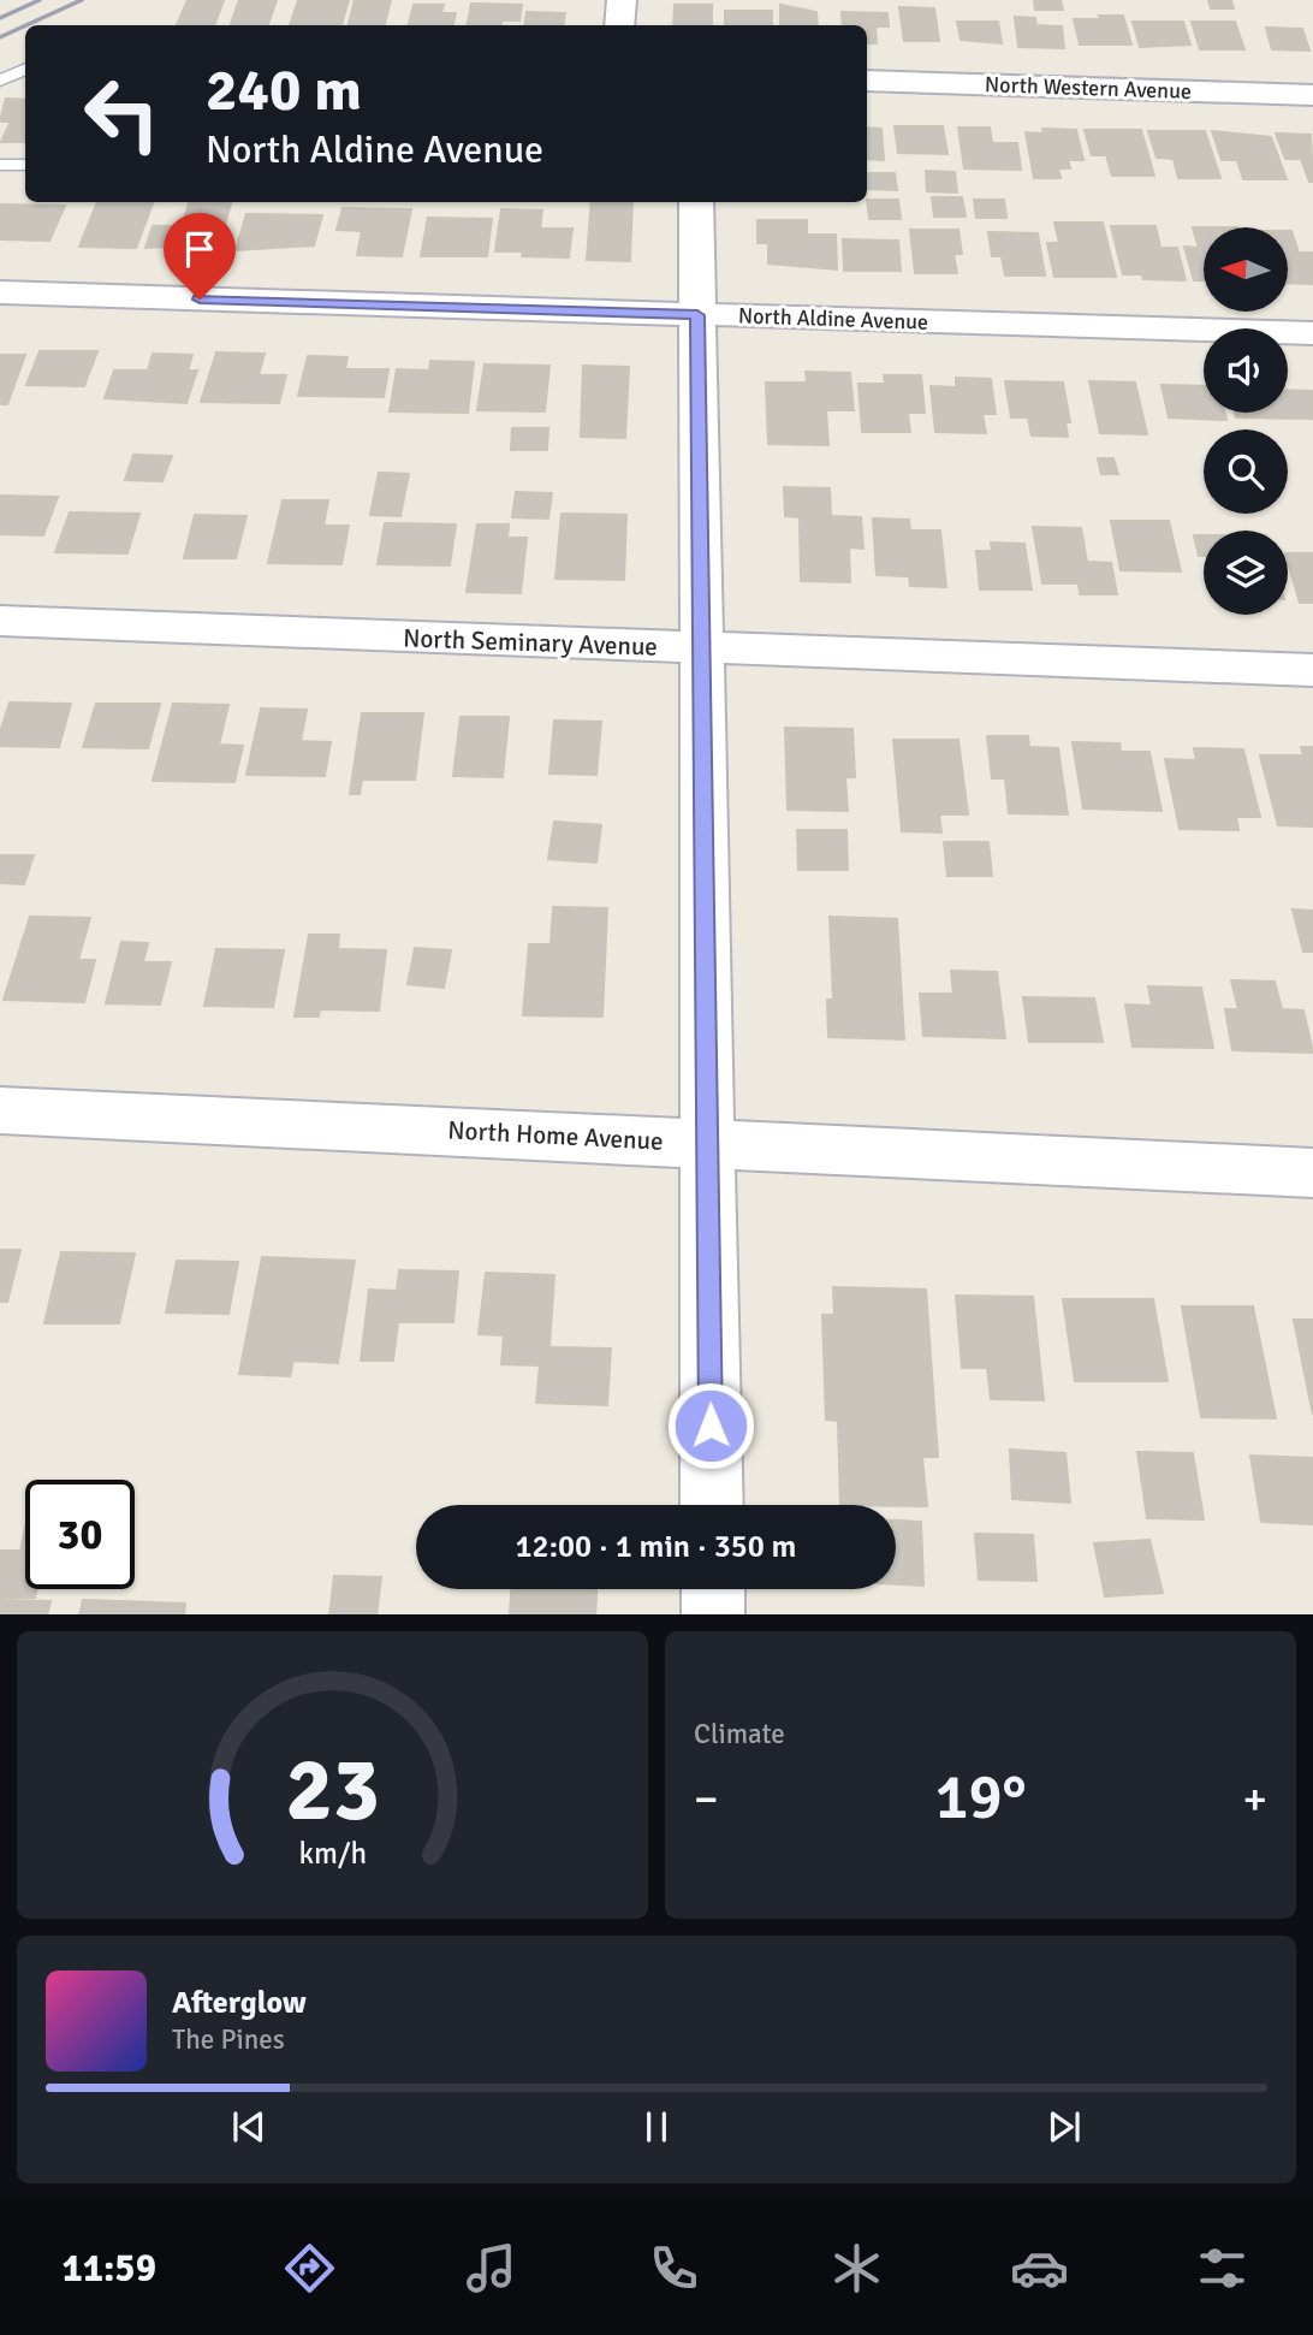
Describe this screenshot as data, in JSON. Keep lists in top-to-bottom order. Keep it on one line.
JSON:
{"streets":{"street":["North Western Avenue","North Aldine Avenue","North Seminary Avenue","North Home Avenue"]},"north":"left","page":{"turn":["240 m","North Aldine Avenue"],"limit":"30","trip":"12:00 · 1 min · 350 m","tile":"Climate","heat":["−","19°","+"],"song":["Afterglow","The Pines"],"tabs":"11:59","gauge":["23","km/h"]}}
